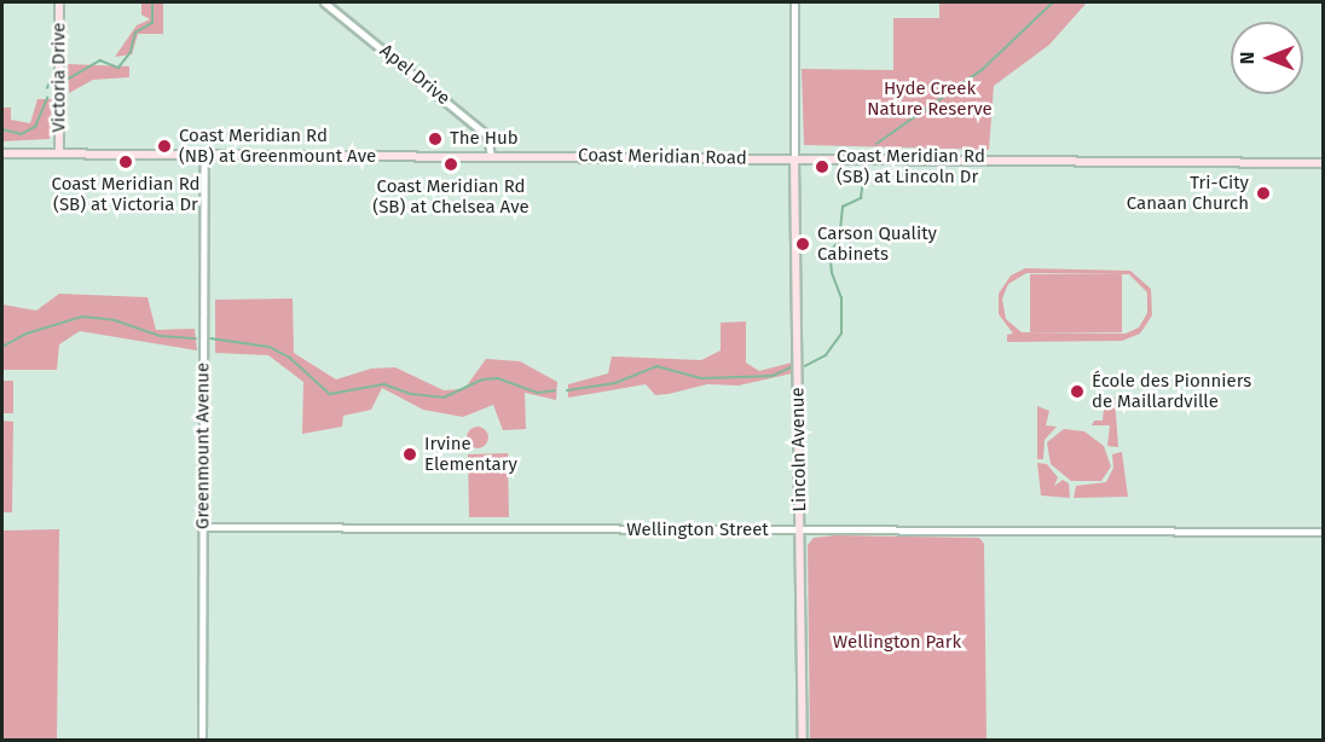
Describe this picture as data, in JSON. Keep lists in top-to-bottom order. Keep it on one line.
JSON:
{"streets":{"main road":["Victoria Drive","Coast Meridian Road","Lincoln Avenue"],"street":["Apel Drive","Greenmount Avenue","Wellington Street"]},"crossings":[["Apel Drive","Coast Meridian Road"],["Victoria Drive","Coast Meridian Road"],["Coast Meridian Road","Greenmount Avenue"],["Coast Meridian Road","Lincoln Avenue"],["Greenmount Avenue","Wellington Street"],["Lincoln Avenue","Wellington Street"]],"parks":["Hyde Creek Nature Reserve","Wellington Park"],"places":["The Hub","Coast Meridian Rd (NB) at Greenmount Ave","Coast Meridian Rd (SB) at Victoria Dr","Coast Meridian Rd (SB) at Chelsea Ave","Coast Meridian Rd (SB) at Lincoln Dr","Tri-City Canaan Church","Carson Quality Cabinets","École des Pionniers de Maillardville","Irvine Elementary"],"north":"left"}
